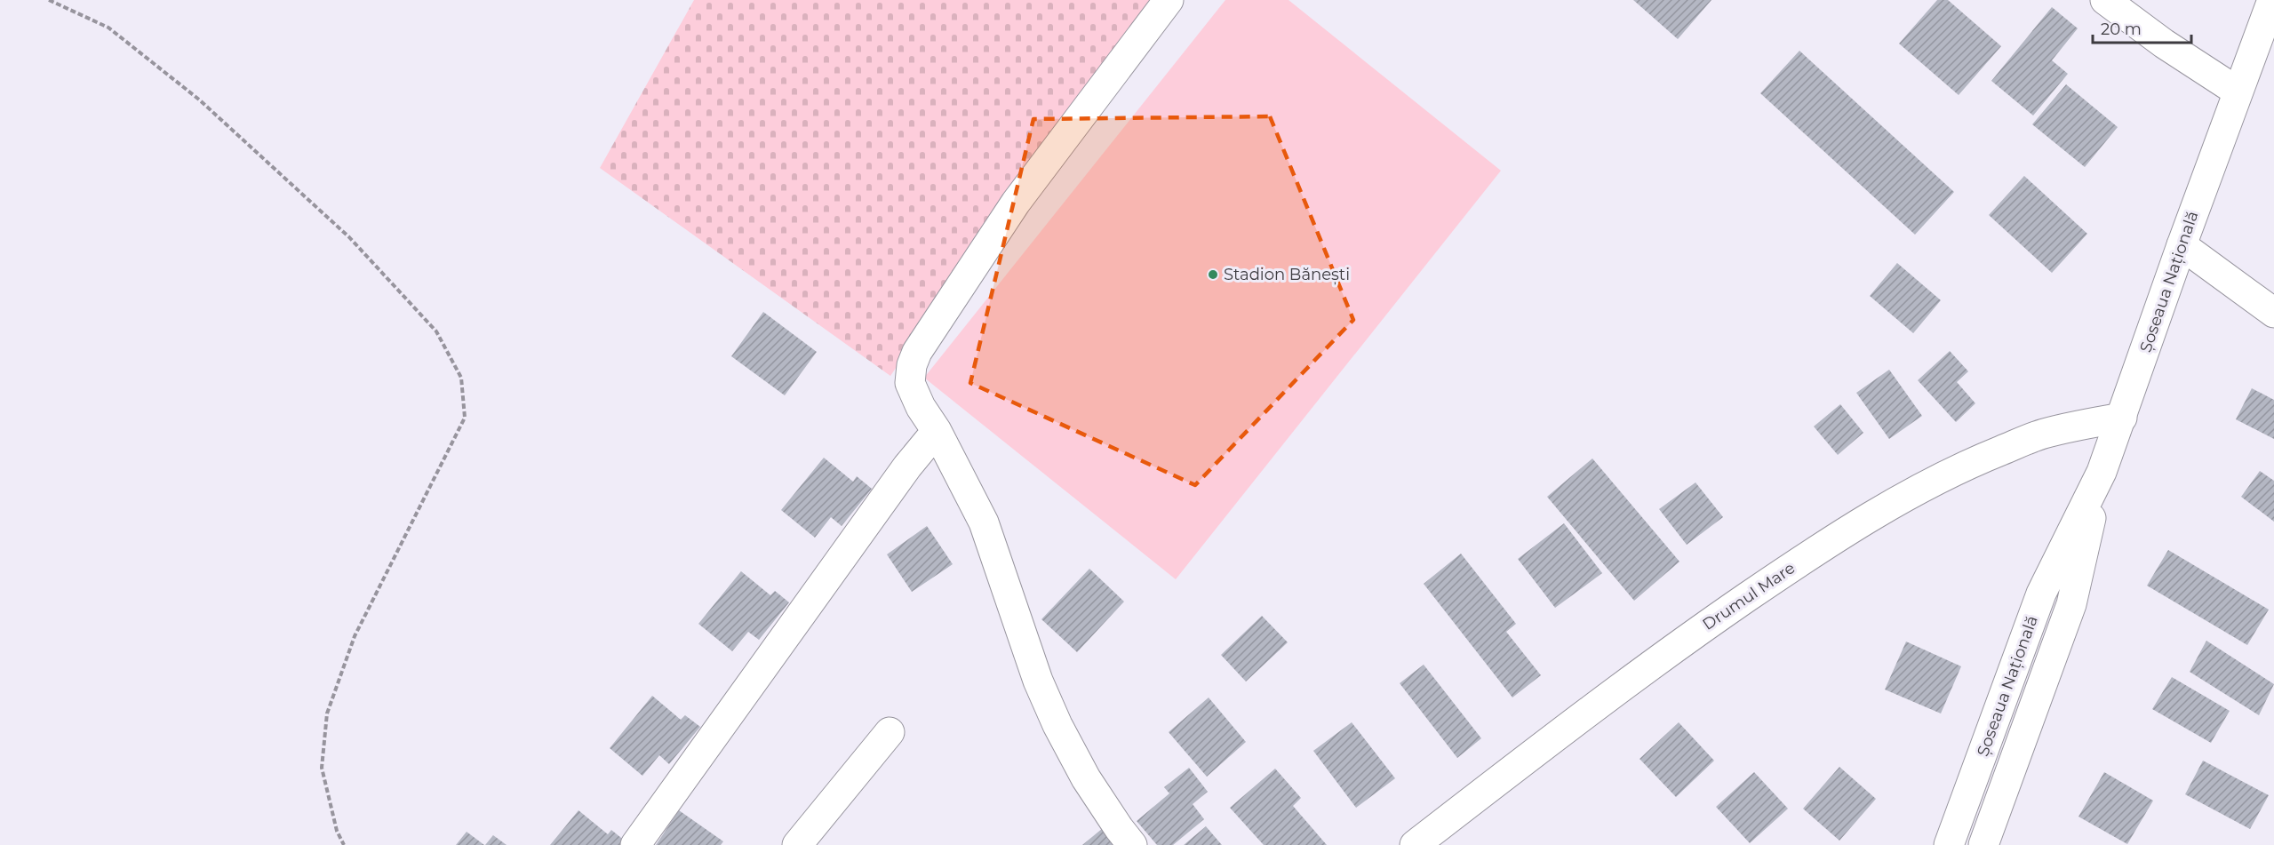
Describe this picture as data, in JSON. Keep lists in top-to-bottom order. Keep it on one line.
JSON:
{"streets":{"main road":["Șoseaua Națională","Drumul Mare"]},"crossings":[["Șoseaua Națională","Drumul Mare"]],"places":["Stadion Bănești"],"scale_bar":"20 m"}
